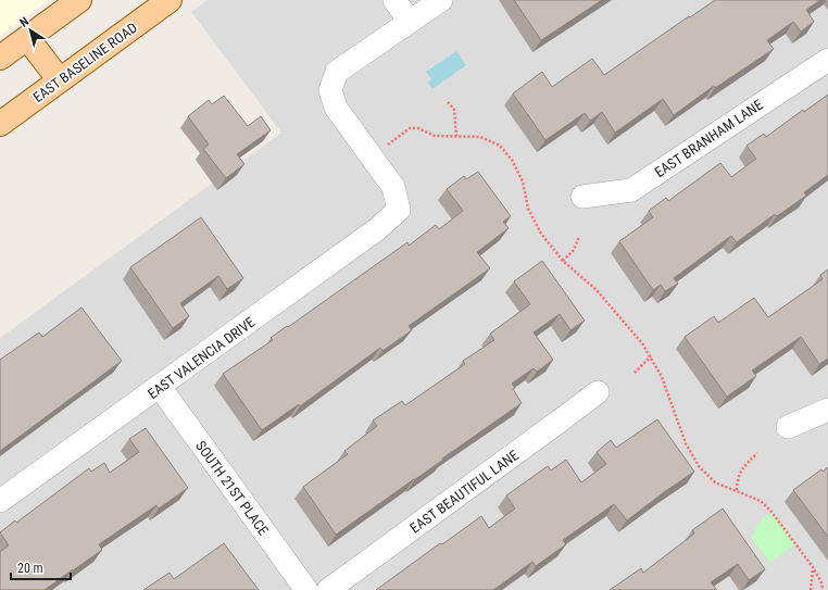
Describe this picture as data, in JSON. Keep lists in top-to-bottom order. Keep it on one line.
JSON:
{"streets":{"main road":["EAST BASELINE ROAD"],"street":["EAST BRANHAM LANE","EAST VALENCIA DRIVE","SOUTH 21ST PLACE","EAST BEAUTIFUL LANE"]},"crossings":[["EAST VALENCIA DRIVE","SOUTH 21ST PLACE"]],"scale_bar":"20 m","north":"top left"}
